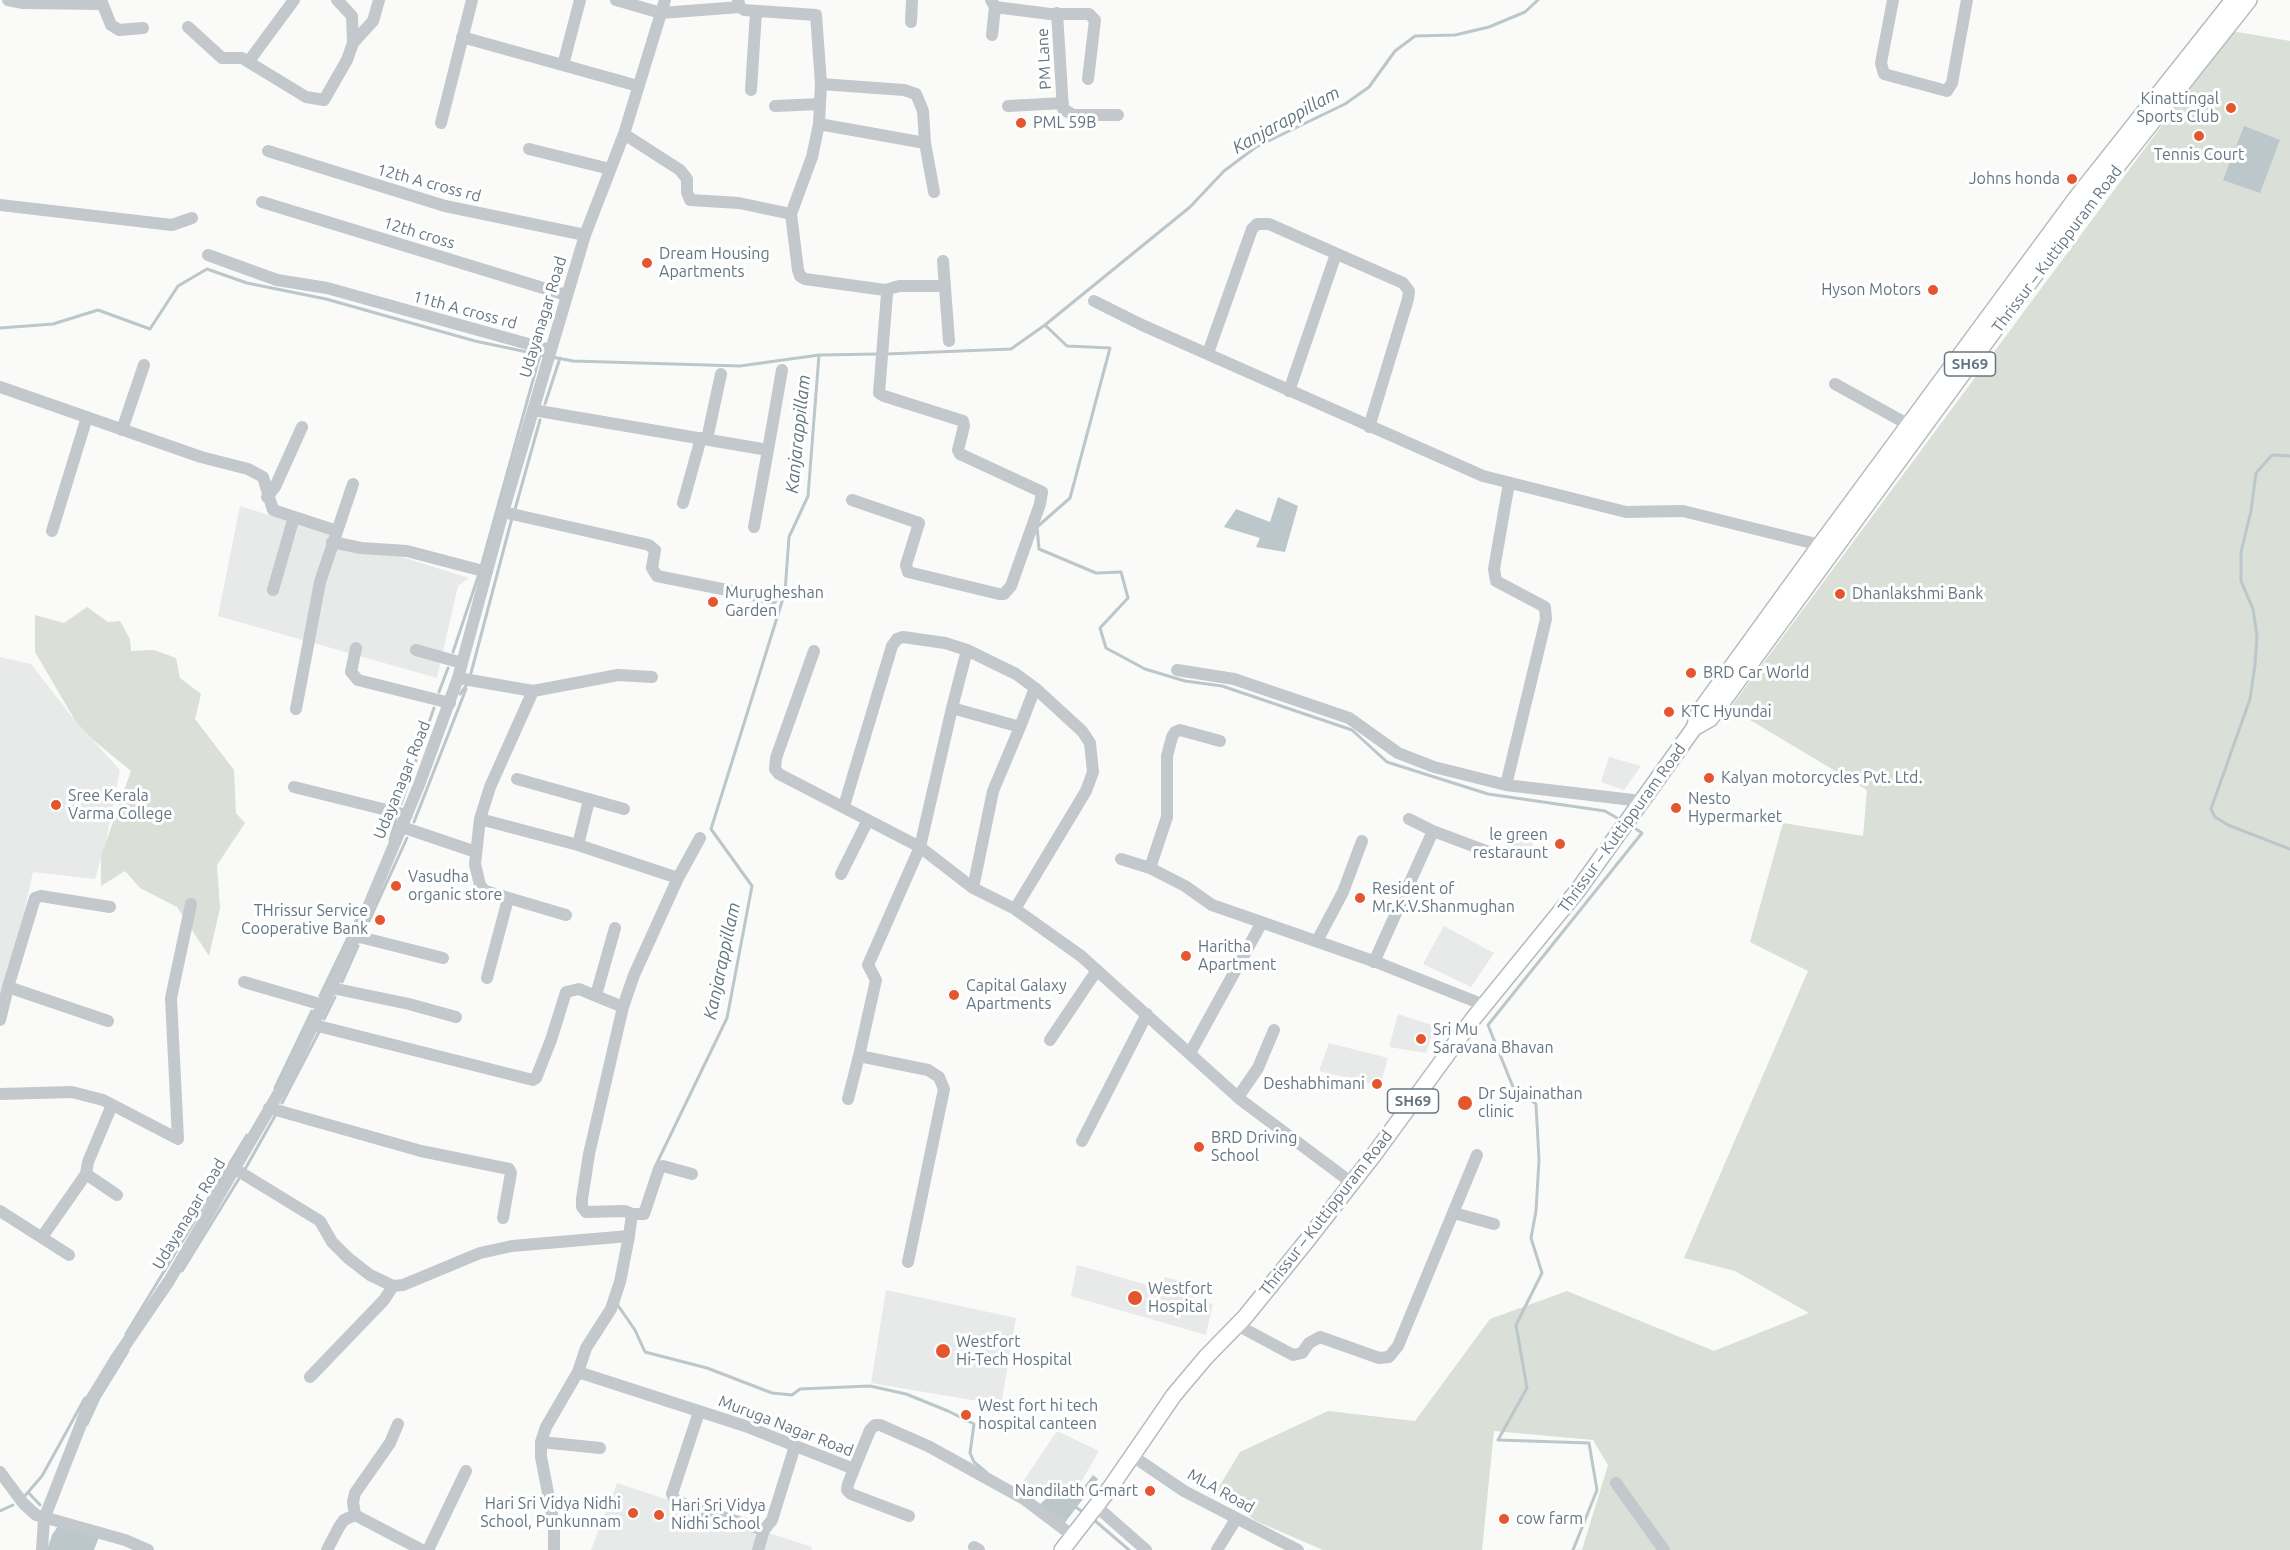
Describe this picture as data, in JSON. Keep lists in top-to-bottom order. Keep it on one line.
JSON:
{"streets":{"main road":["Thrissur – Kuttippuram Road","SH69"],"street":["PM Lane","12th A cross rd","12th cross","11th A cross rd","Udayanagar Road","Muruga Nagar Road","MLA Road"]},"crossings":[["12th A cross rd","Udayanagar Road"],["12th cross","Udayanagar Road"],["Thrissur – Kuttippuram Road","Muruga Nagar Road"],["Thrissur – Kuttippuram Road","MLA Road"],["11th A cross rd","Udayanagar Road"]],"water":["Kanjarappillam"],"places":["Kinattingal Sports Club","PML 59B","Tennis Court","Johns honda","Dream Housing Apartments","Hyson Motors","Dhanlakshmi Bank","Murugheshan Garden","BRD Car World","KTC Hyundai","Kalyan motorcycles Pvt. Ltd.","Sree Kerala Varma College","Nesto Hypermarket","le green restaraunt","Vasudha organic store","Resident of Mr.K.V.Shanmughan","THrissur Service Cooperative Bank","Haritha Apartment","Capital Galaxy Apartments","Sri Mu Saravana Bhavan","Deshabhimani","Dr Sujainathan clinic","BRD Driving School","Westfort Hospital","Westfort Hi-Tech Hospital","West fort hi tech hospital canteen","Nandilath G-mart","Hari Sri Vidya Nidhi School, Punkunnam","Hari Sri Vidya Nidhi School","cow farm"]}
